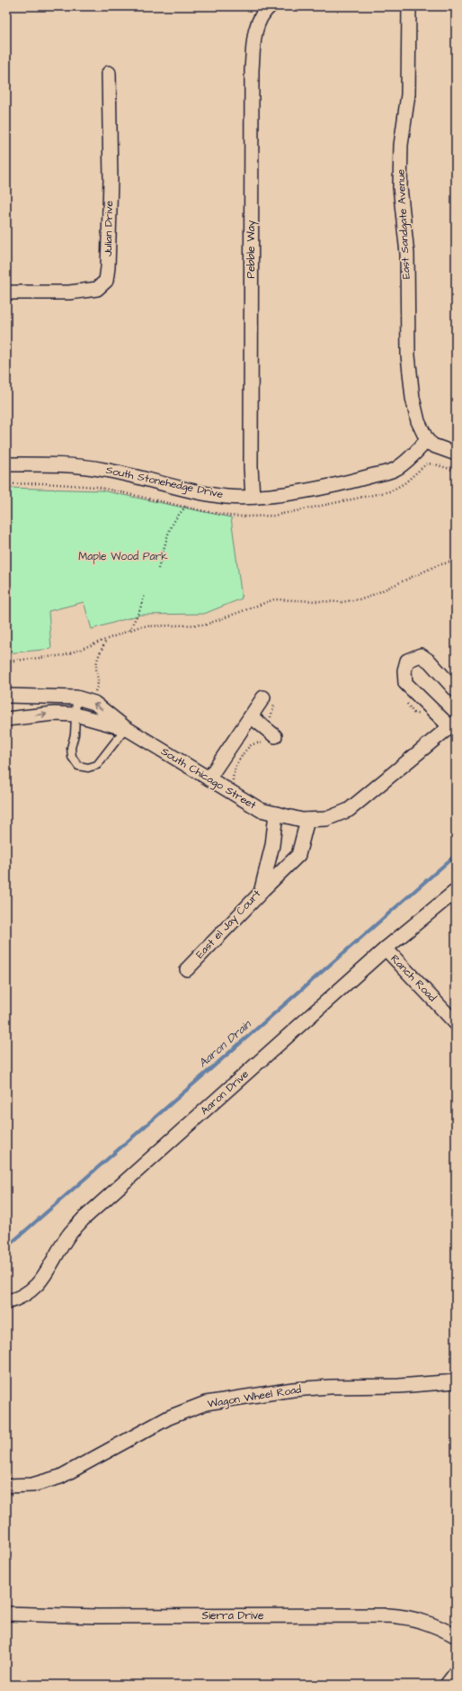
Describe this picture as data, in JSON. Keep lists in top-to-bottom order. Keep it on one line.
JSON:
{"streets":{"street":["East Sandgate Avenue","Julian Drive","Pebble Way","South Stonehedge Drive","South Chicago Street","East el Jay Court","Ranch Road","Aaron Drive","Wagon Wheel Road","Sierra Drive"]},"crossings":[["East Sandgate Avenue","South Stonehedge Drive"],["Pebble Way","South Stonehedge Drive"],["South Chicago Street","East el Jay Court"],["Ranch Road","Aaron Drive"]],"water":["Aaron Drain"],"parks":["Maple Wood Park"]}
